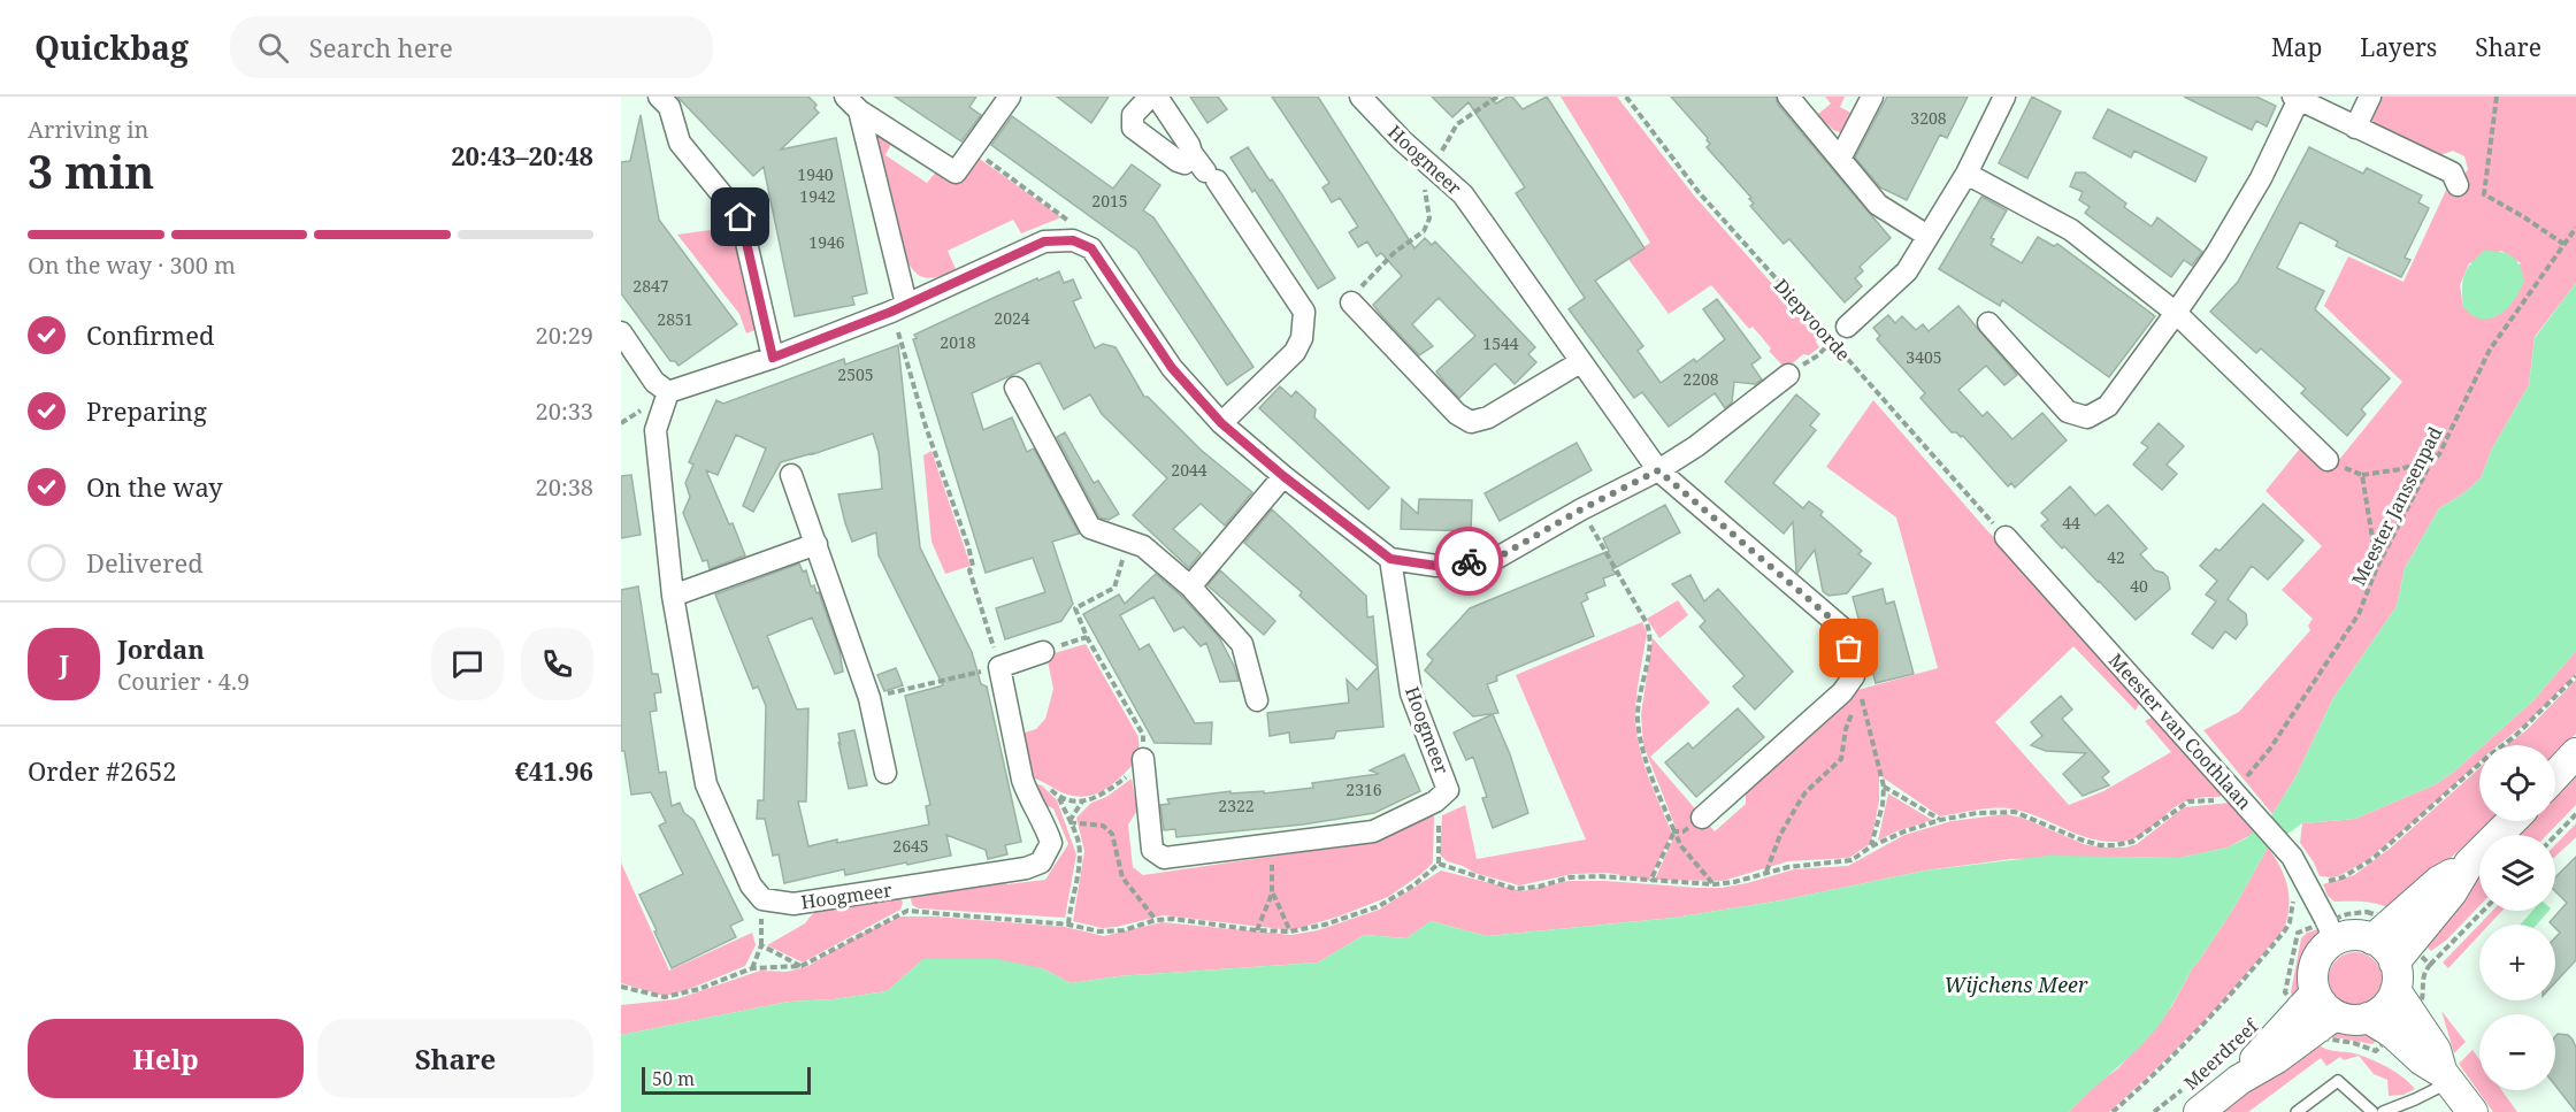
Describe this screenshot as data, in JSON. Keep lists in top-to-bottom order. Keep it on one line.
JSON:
{"streets":{"street":["Hoogmeer","Diepvoorde","Meester van Coothlaan","Meerdreef"],"path":["Meester Janssenpad"]},"crossings":[["Diepvoorde","Meester van Coothlaan"],["Meester Janssenpad","Meester van Coothlaan"]],"water":["Wijchens Meer"],"house_numbers":["3208","1940","1942","2015","1946","2847","2024","2851","2018","1544","3405","2505","2208","2044","44","42","40","2316","2322","2645"],"scale_bar":"50 m","page":{"header":"Quickbag","search":"Search here","nav":["Map","Layers","Share"],"heading":["3 min","Arriving in","20:43–20:48"],"panel":["Jordan","Courier · 4.9","Order #2652","€41.96"],"bar":"On the way · 300 m","list":[["Confirmed","20:29"],["Preparing","20:33"],["On the way","20:38"],"Delivered"],"round":"J","map_buttons":["+","−"],"buttons":["Help","Share"],"scale":"50 m"}}
